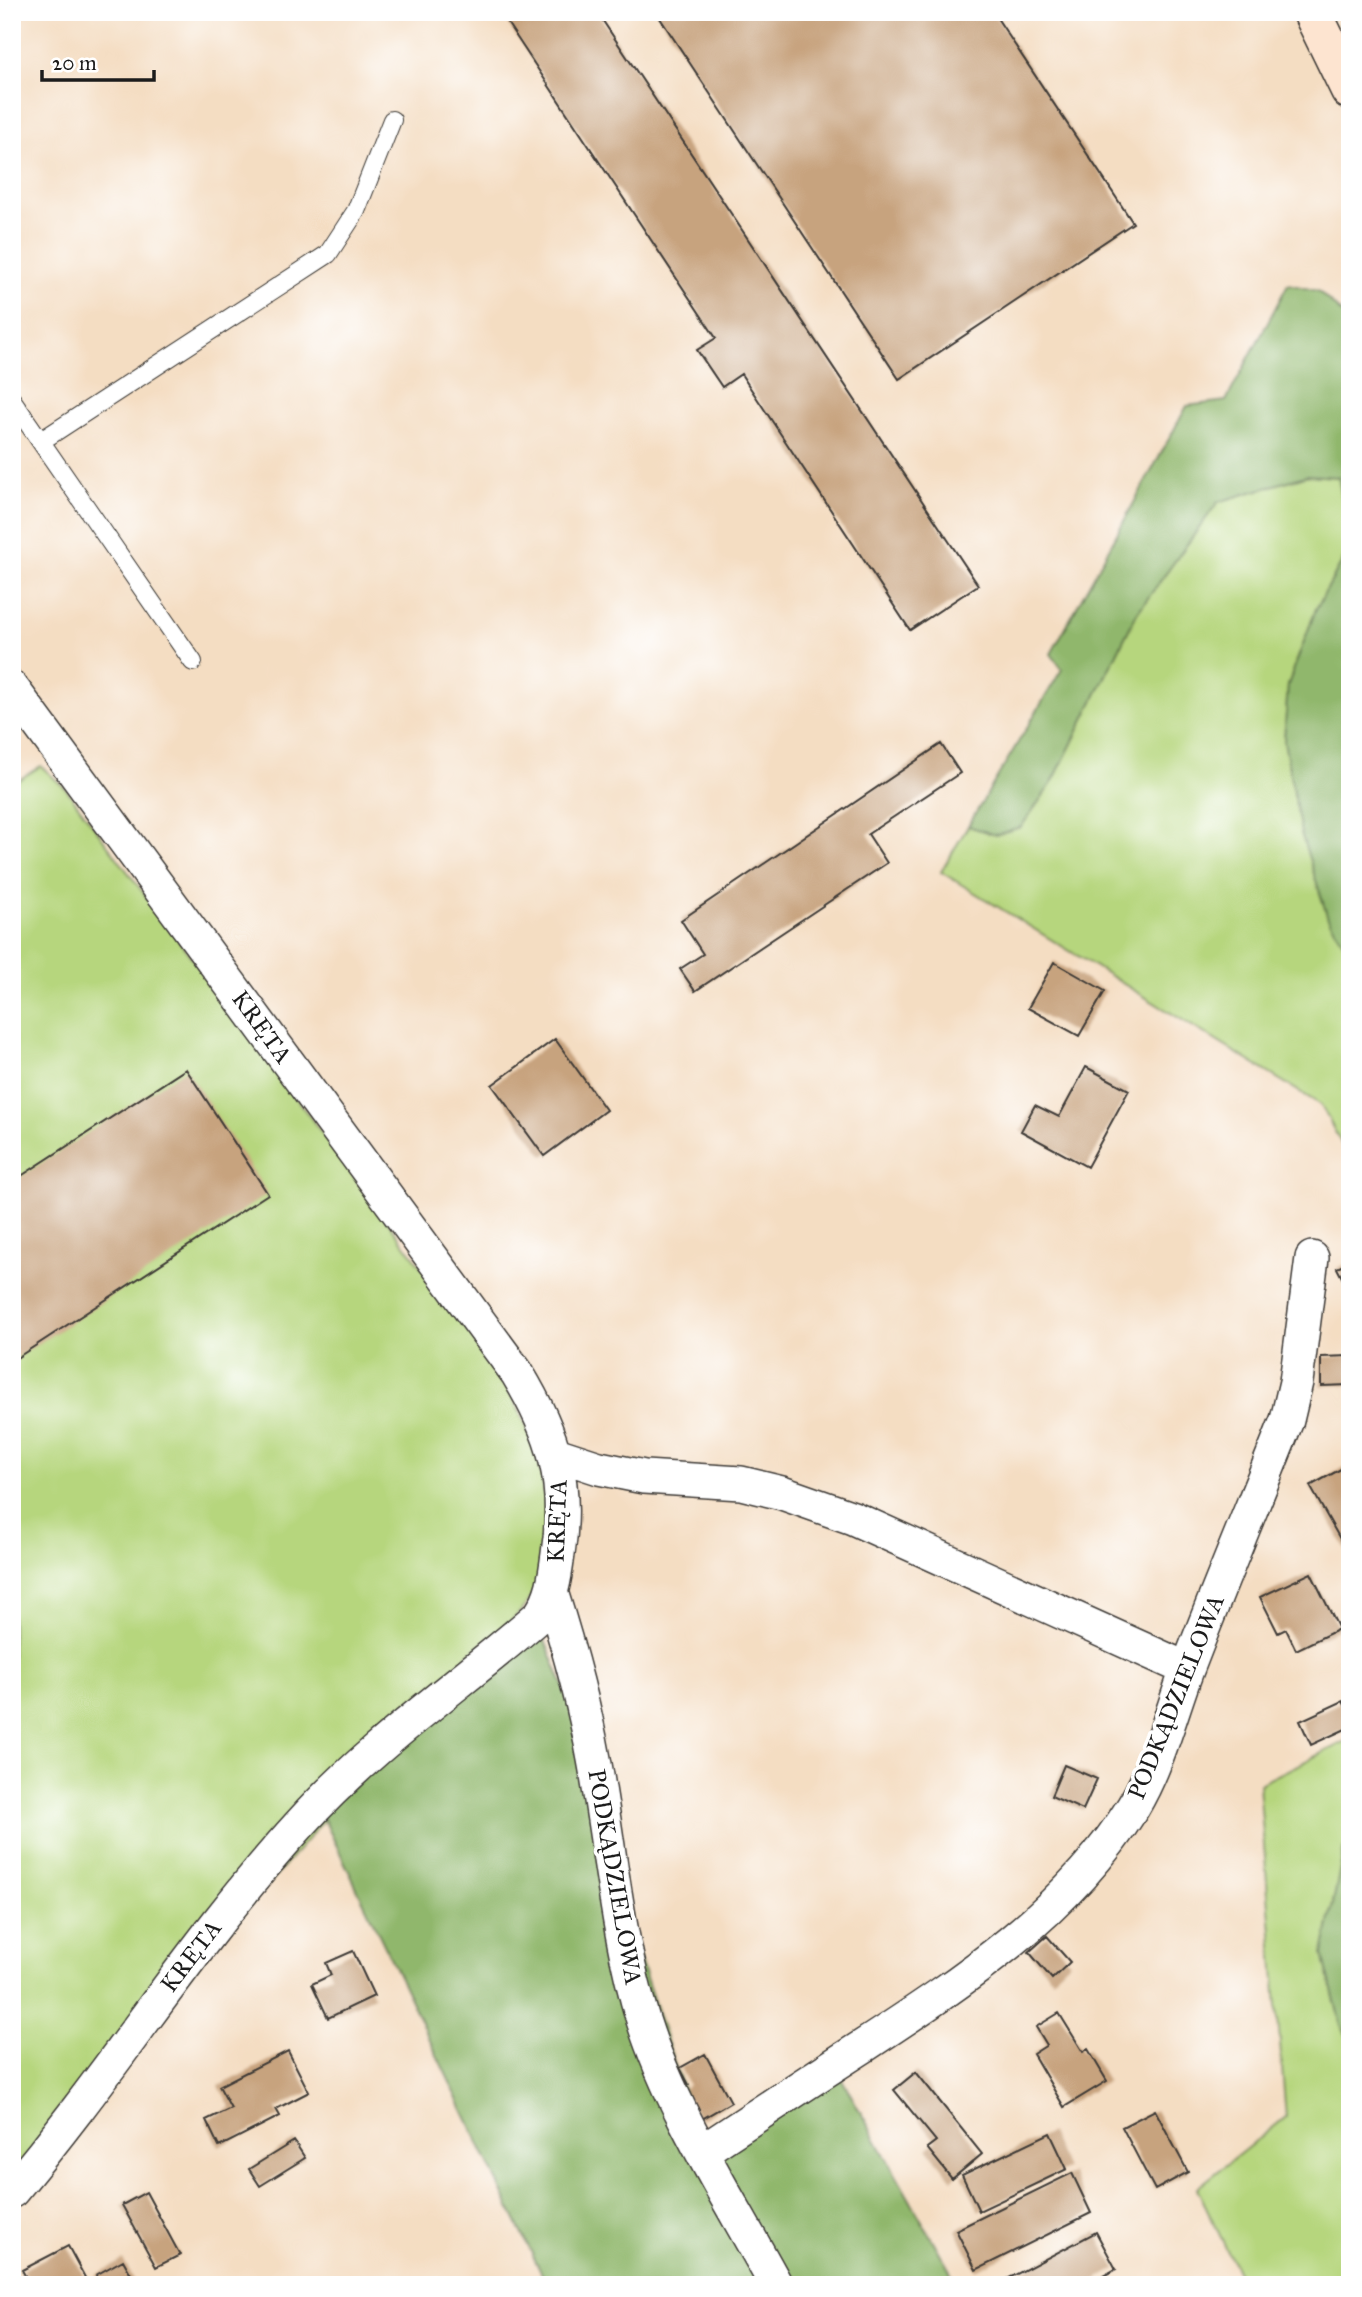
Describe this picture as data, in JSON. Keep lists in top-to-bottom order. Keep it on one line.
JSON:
{"streets":{"street":["KRĘTA","PODKĄDZIELOWA"]},"crossings":[["KRĘTA","PODKĄDZIELOWA"]],"scale_bar":"20 m"}
